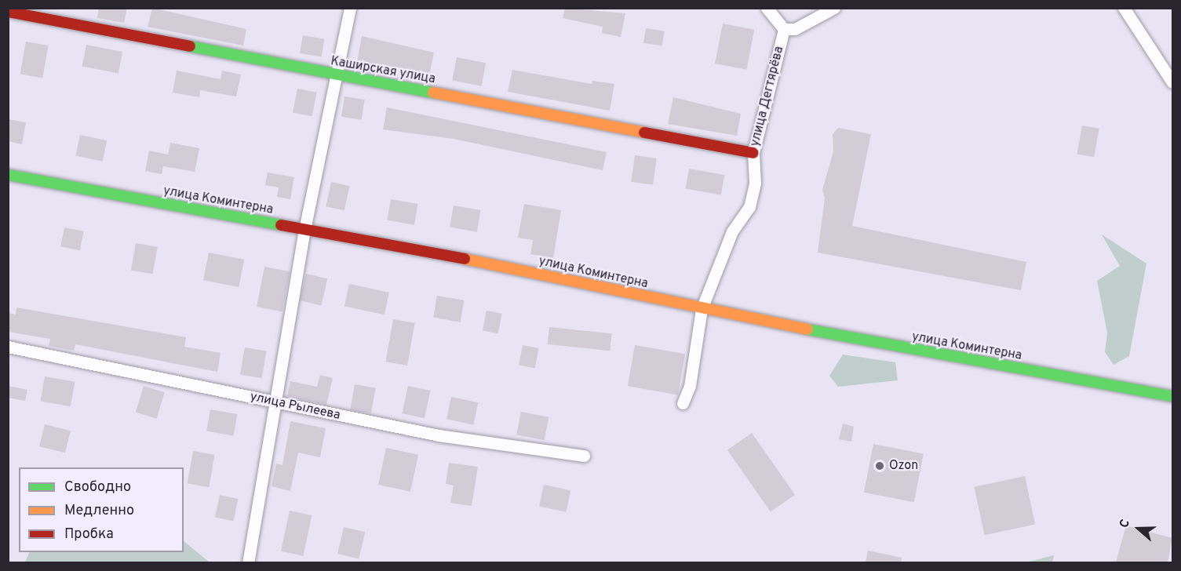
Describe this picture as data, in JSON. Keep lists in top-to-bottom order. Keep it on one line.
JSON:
{"streets":{"street":["Каширская улица","улица Дегтярёва","улица Коминтерна","улица Рылеева"]},"crossings":[["Каширская улица","улица Дегтярёва"],["улица Дегтярёва","улица Коминтерна"]],"places":["Ozon"],"legend":["Свободно","Медленно","Пробка"],"north":"left"}
